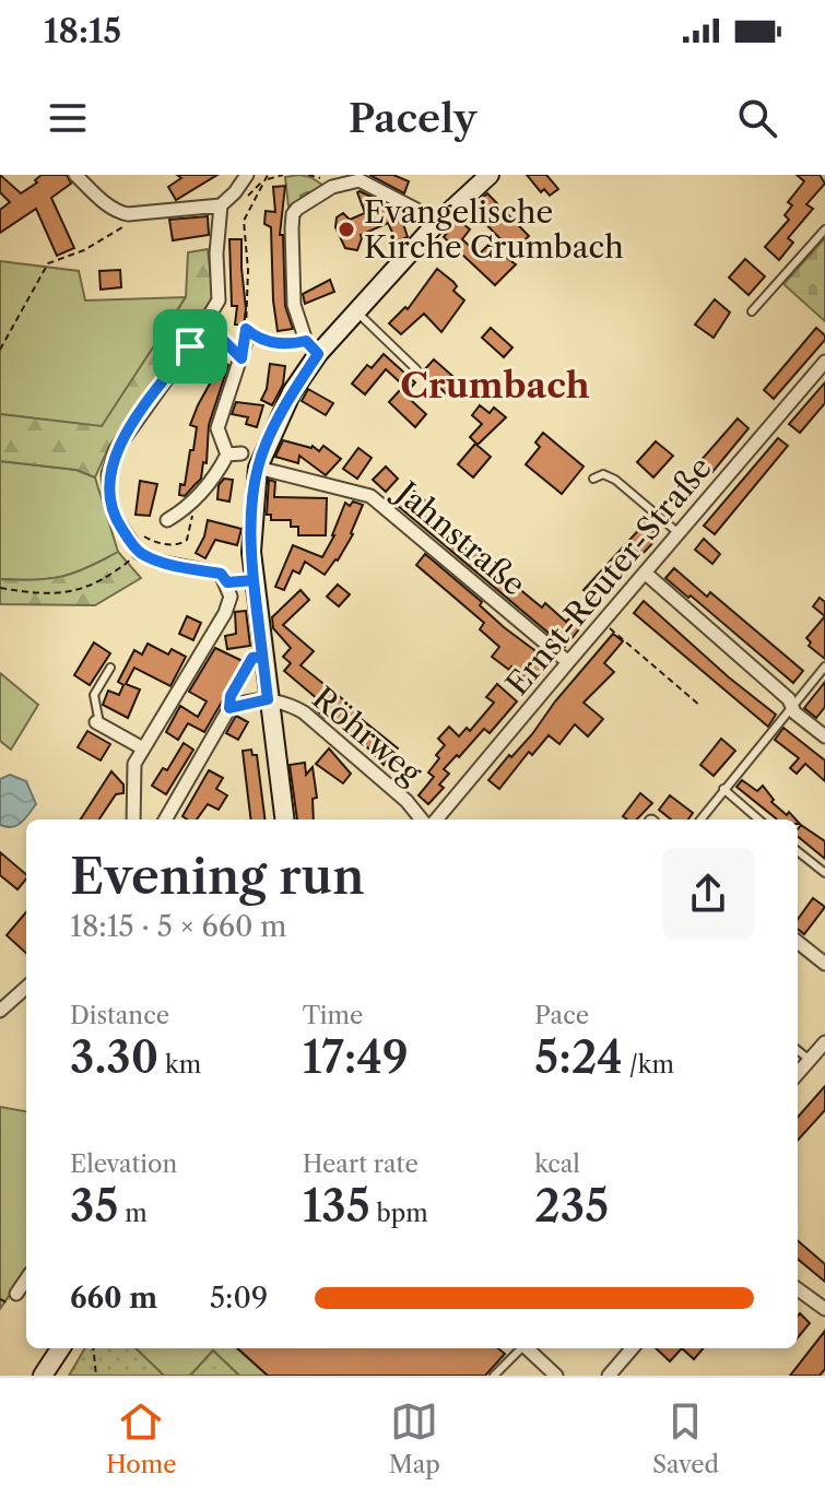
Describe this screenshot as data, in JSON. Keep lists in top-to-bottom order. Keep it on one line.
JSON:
{"streets":{"street":["Jahnstraße","Ernst-Reuter-Straße","Röhrweg"]},"crossings":[["Jahnstraße","Ernst-Reuter-Straße"]],"districts":["Crumbach"],"places":["Evangelische Kirche Crumbach"],"page":{"status":"18:15","header":"Pacely","heading":["Evening run","18:15 · 5 × 660 m"],"stats":[["Distance","3.30 km"],["Time","17:49"],["Pace","5:24 /km"],["Elevation","35 m"],["Heart rate","135 bpm"],["kcal","235"]],"list":[{"name":"660 m","note":"5:09"}],"tabs":["Home","Map","Saved"]}}
